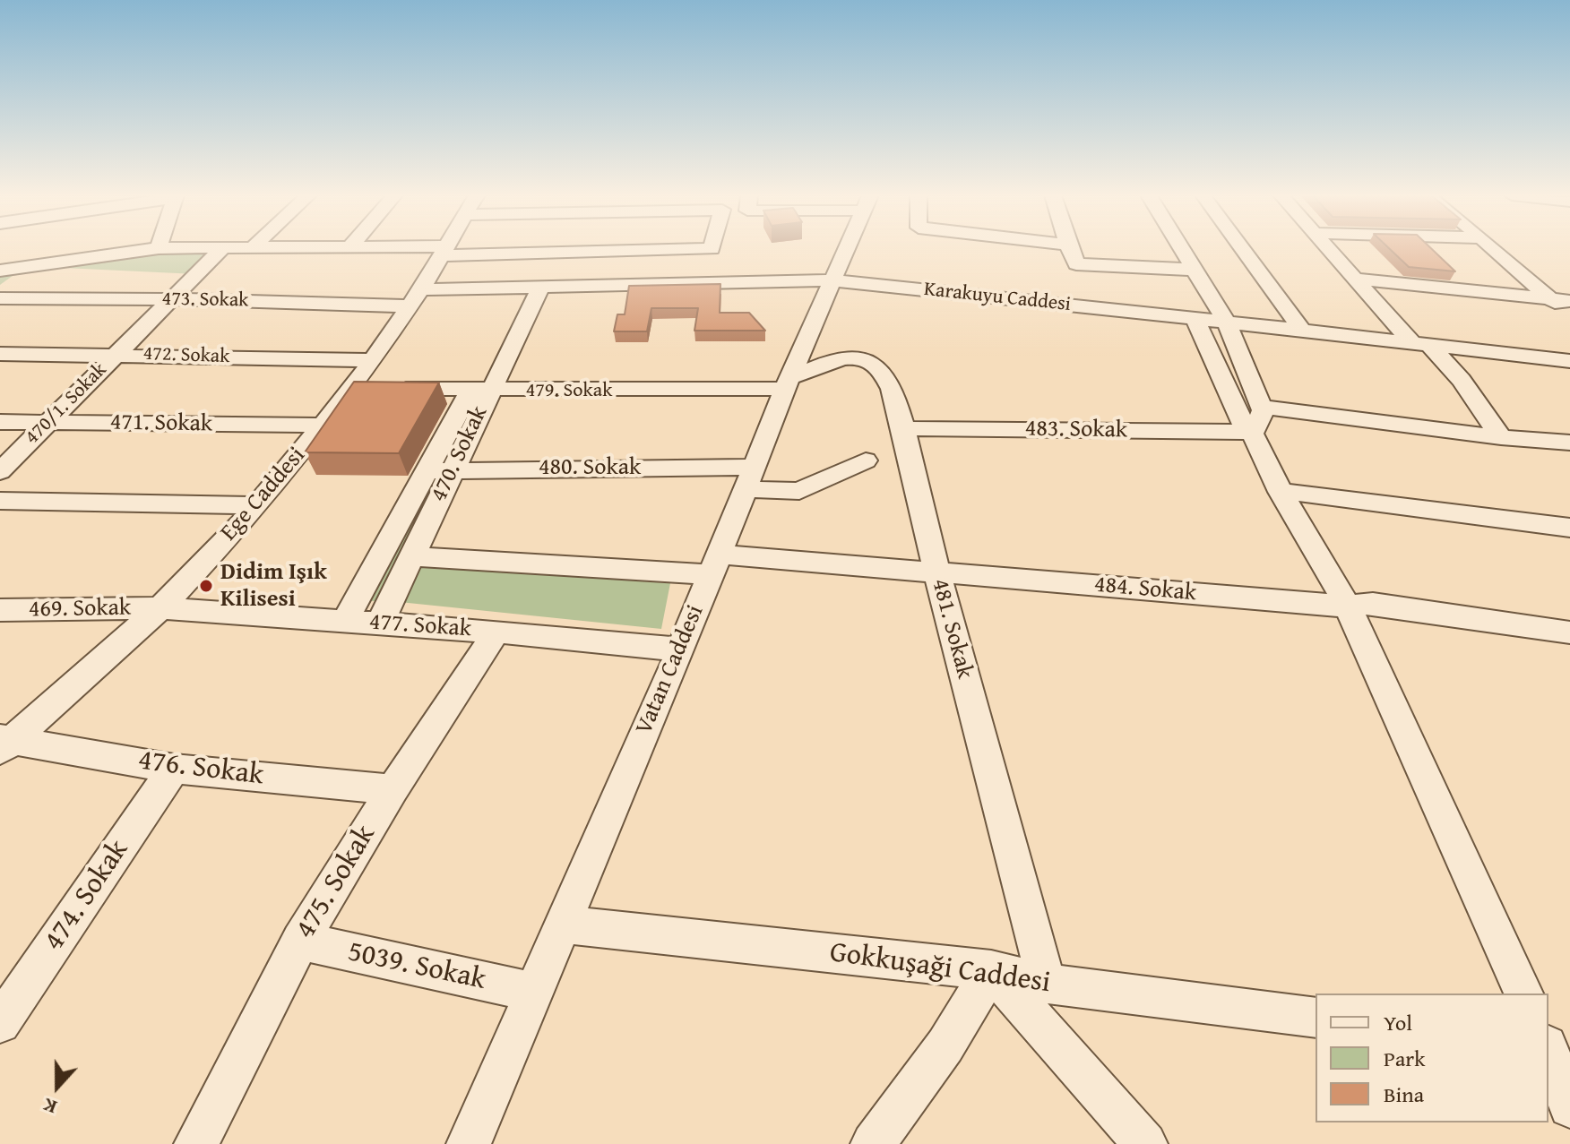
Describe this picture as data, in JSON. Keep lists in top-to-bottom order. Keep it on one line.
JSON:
{"streets":{"street":["Karakuyu Caddesi","473. Sokak","472. Sokak","479. Sokak","470/1. Sokak","471. Sokak","483. Sokak","470. Sokak","480. Sokak","Ege Caddesi","484. Sokak","469. Sokak","477. Sokak","481. Sokak","Vatan Caddesi","476. Sokak","475. Sokak","474. Sokak","5039. Sokak","Gokkuşaği Caddesi"]},"crossings":[["Karakuyu Caddesi","473. Sokak"],["Karakuyu Caddesi","470. Sokak"],["Karakuyu Caddesi","Ege Caddesi"],["Karakuyu Caddesi","Vatan Caddesi"],["473. Sokak","470/1. Sokak"],["473. Sokak","Ege Caddesi"],["472. Sokak","470/1. Sokak"],["472. Sokak","Ege Caddesi"],["479. Sokak","470. Sokak"],["479. Sokak","Ege Caddesi"],["479. Sokak","481. Sokak"],["479. Sokak","Vatan Caddesi"],["470/1. Sokak","471. Sokak"],["471. Sokak","Ege Caddesi"],["483. Sokak","481. Sokak"],["470. Sokak","480. Sokak"],["470. Sokak","484. Sokak"],["470. Sokak","477. Sokak"],["480. Sokak","Vatan Caddesi"],["Ege Caddesi","469. Sokak"],["Ege Caddesi","477. Sokak"],["Ege Caddesi","476. Sokak"],["484. Sokak","481. Sokak"],["484. Sokak","Vatan Caddesi"],["469. Sokak","477. Sokak"],["477. Sokak","Vatan Caddesi"],["477. Sokak","475. Sokak"],["481. Sokak","Vatan Caddesi"],["481. Sokak","Gokkuşaği Caddesi"],["Vatan Caddesi","5039. Sokak"],["Vatan Caddesi","Gokkuşaği Caddesi"],["476. Sokak","475. Sokak"],["476. Sokak","474. Sokak"],["475. Sokak","5039. Sokak"]],"places":["Didim Işık Kilisesi"],"legend":["Yol","Park","Bina"],"north":"bottom"}
